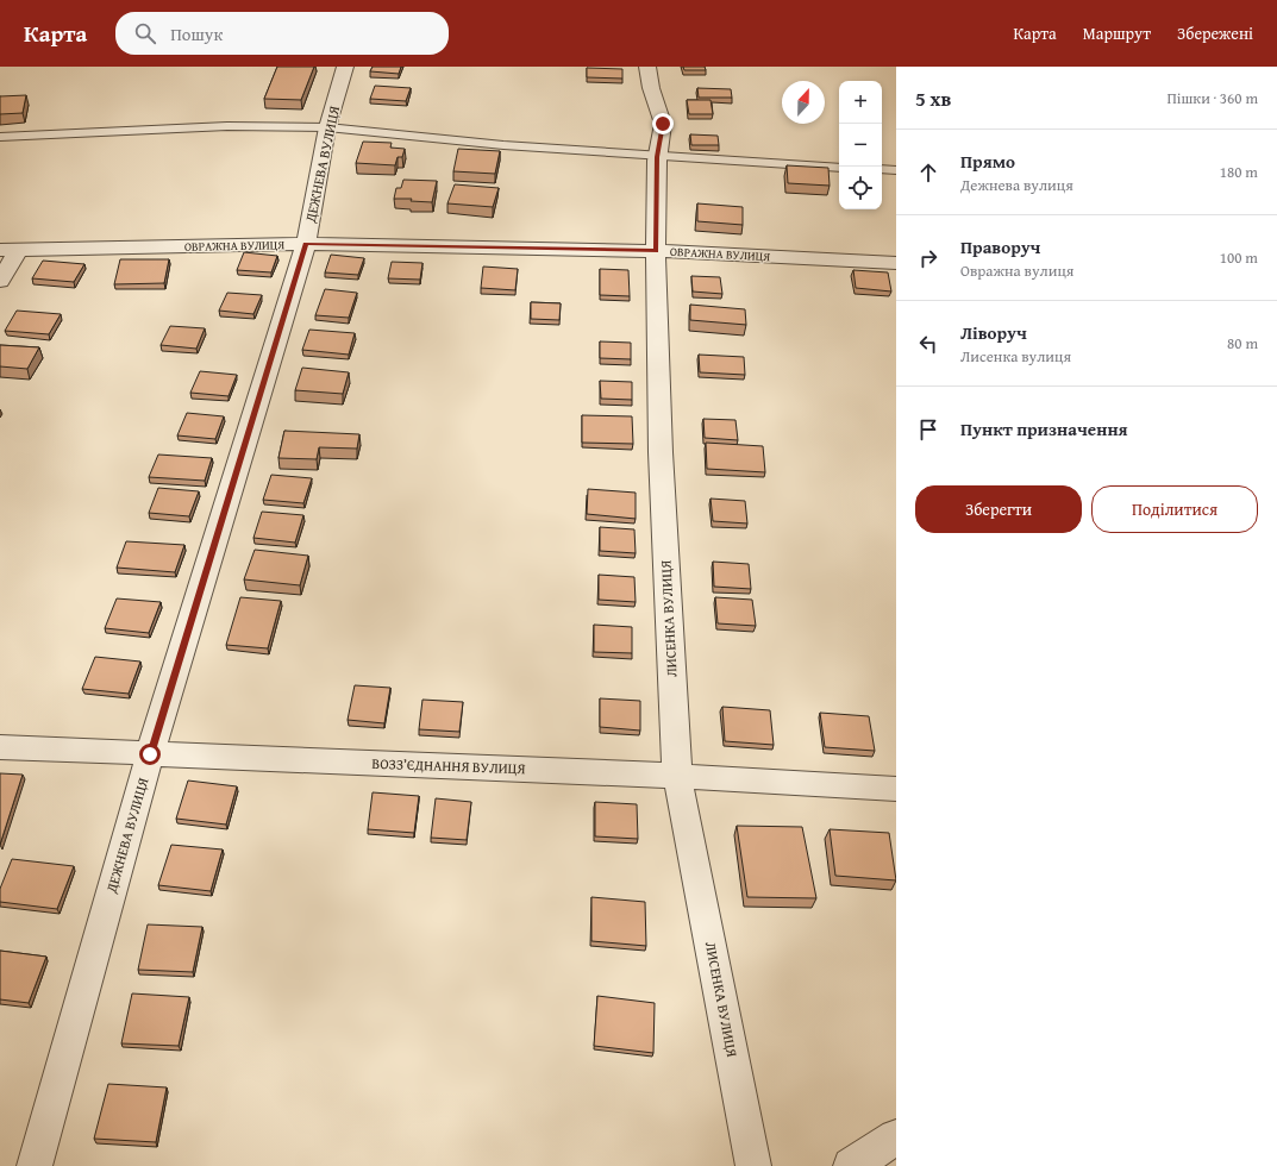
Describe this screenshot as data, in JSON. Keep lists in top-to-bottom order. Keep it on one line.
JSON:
{"streets":{"street":["ДЕЖНЕВА ВУЛИЦЯ","ОВРАЖНА ВУЛИЦЯ","ЛИСЕНКА ВУЛИЦЯ","ВОЗЗ’ЄДНАННЯ ВУЛИЦЯ"]},"crossings":[["ДЕЖНЕВА ВУЛИЦЯ","ОВРАЖНА ВУЛИЦЯ"],["ДЕЖНЕВА ВУЛИЦЯ","ВОЗЗ’ЄДНАННЯ ВУЛИЦЯ"],["ОВРАЖНА ВУЛИЦЯ","ЛИСЕНКА ВУЛИЦЯ"],["ЛИСЕНКА ВУЛИЦЯ","ВОЗЗ’ЄДНАННЯ ВУЛИЦЯ"]],"north":"top","page":{"header":"Карта","search":"Пошук","nav":["Карта","Маршрут","Збережені"],"heading":["5 хв","Пішки · 360 m"],"map_buttons":["+","−"],"list":[["Прямо","Дежнева вулиця","180 m"],["Праворуч","Овражна вулиця","100 m"],["Ліворуч","Лисенка вулиця","80 m"],"Пункт призначення"],"buttons":["Зберегти","Поділитися"]}}
